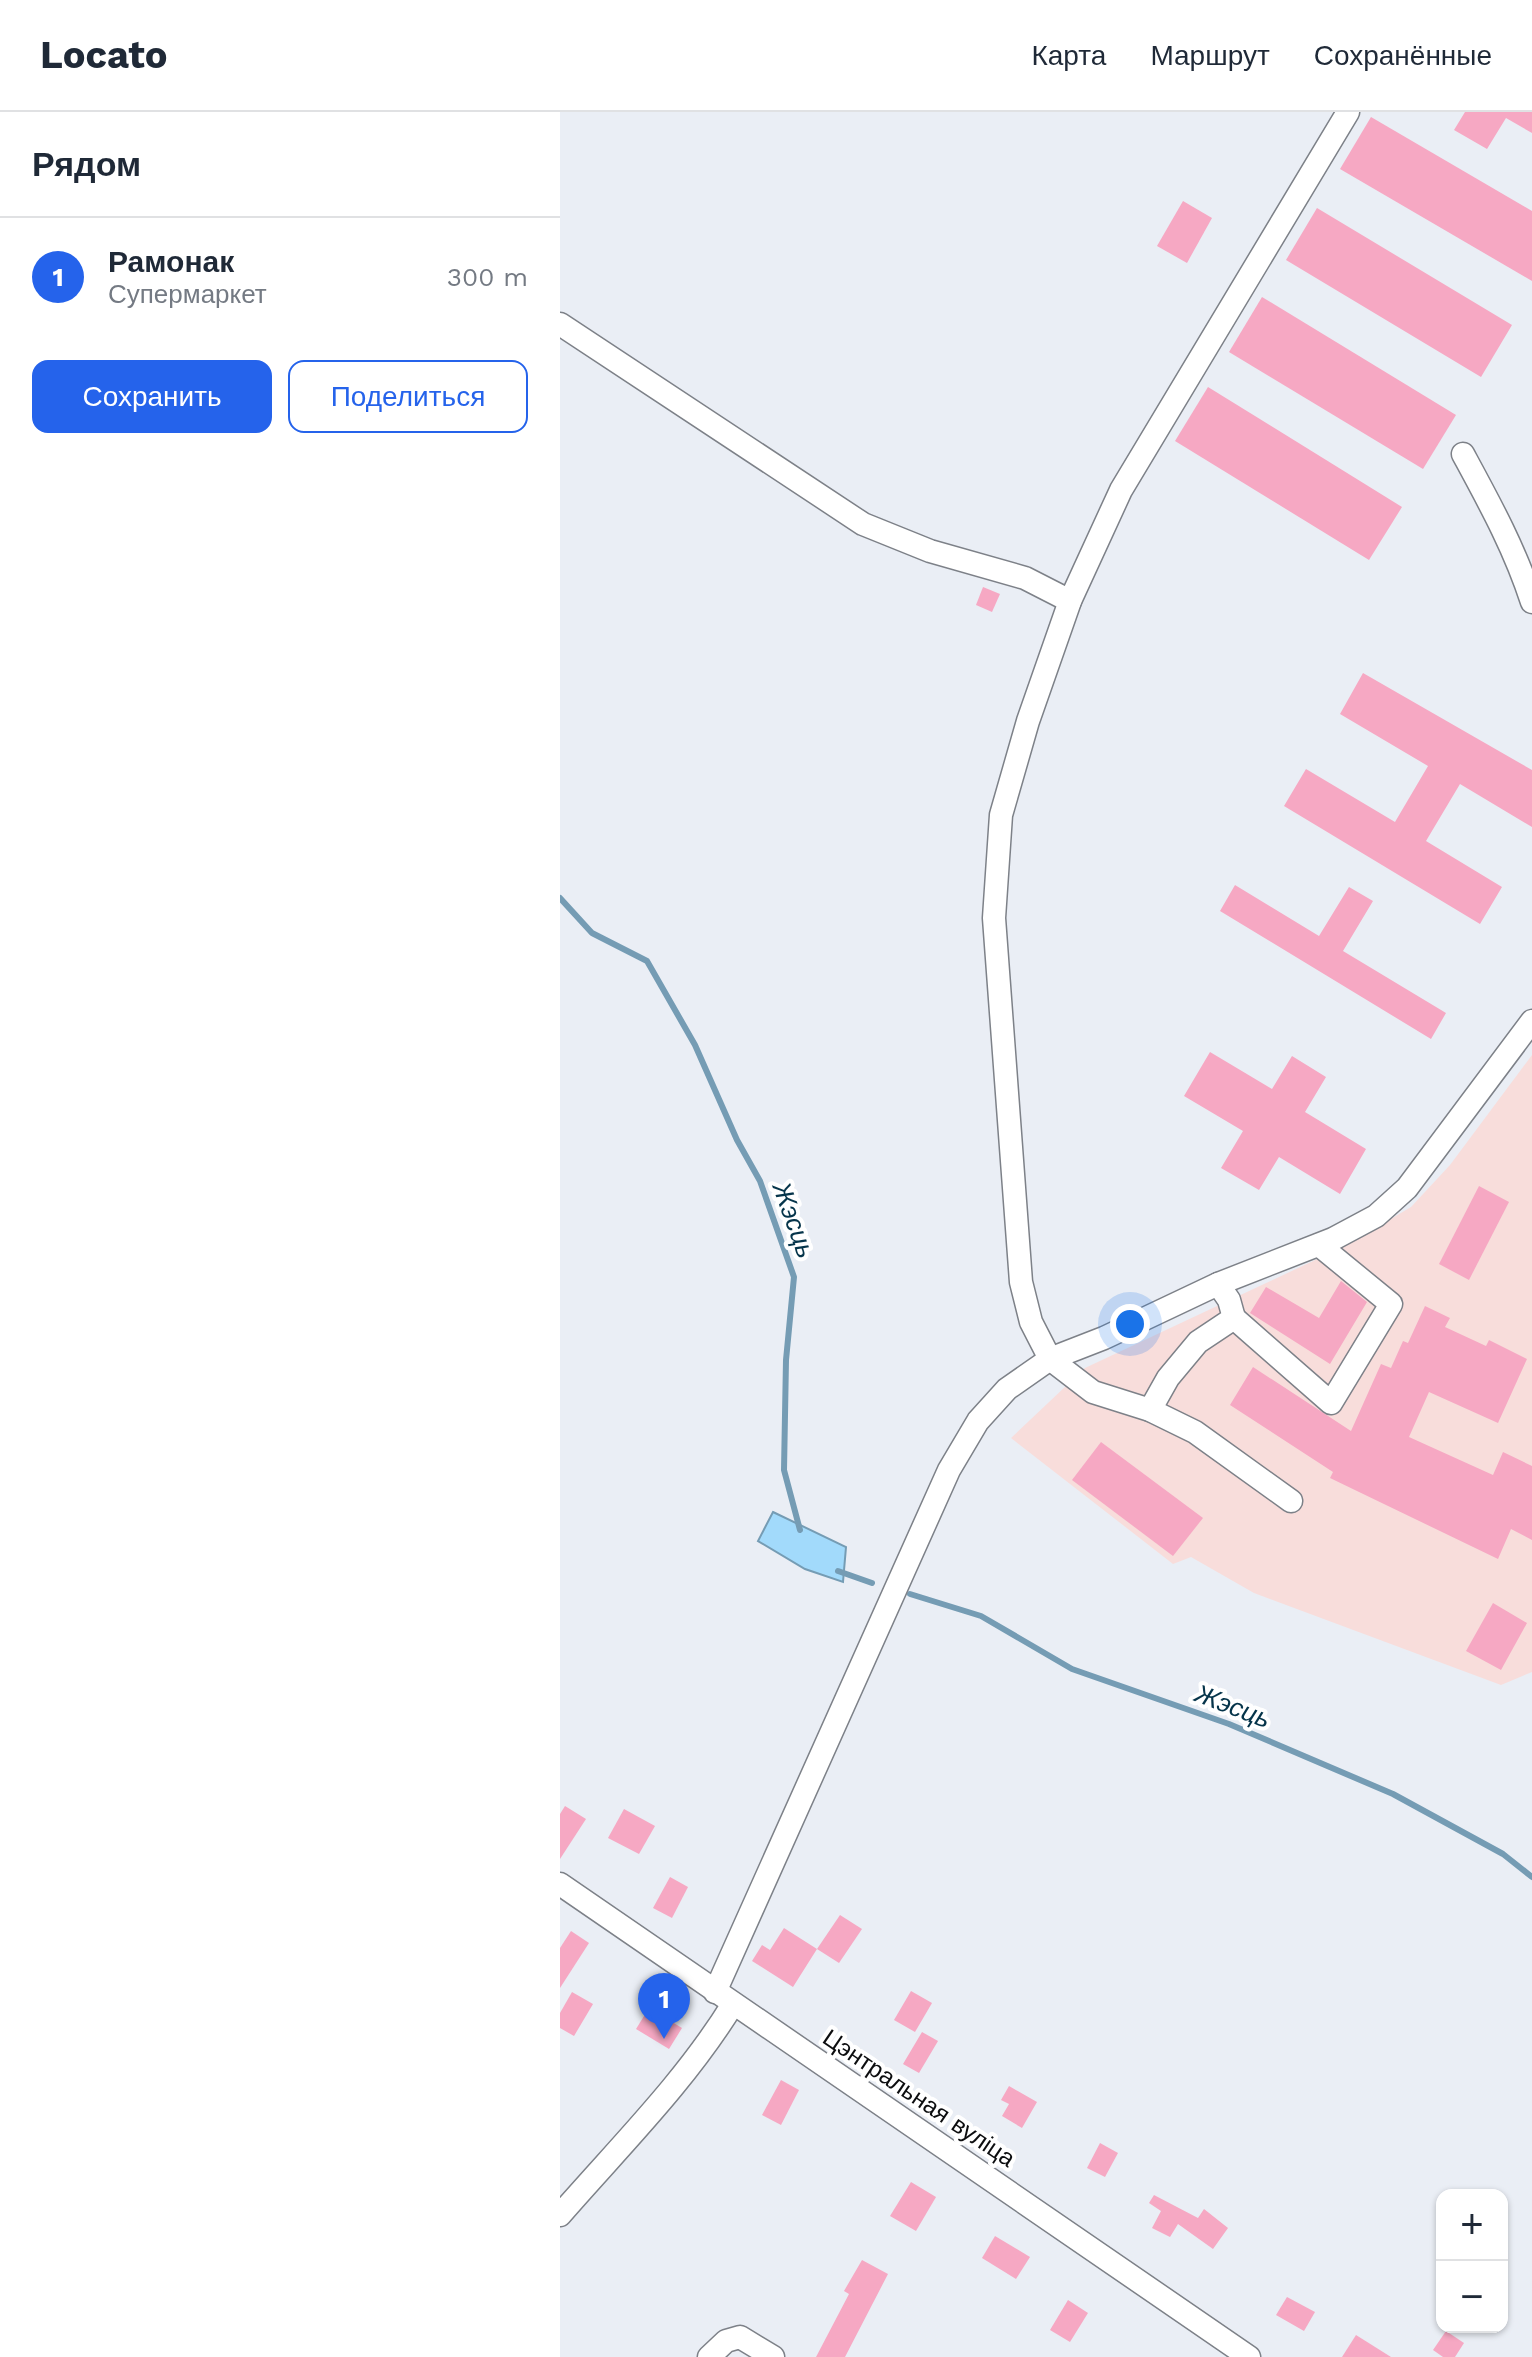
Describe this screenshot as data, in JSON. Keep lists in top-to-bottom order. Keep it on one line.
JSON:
{"streets":{"street":["Цэнтральная вуліца"]},"water":["Жэсць"],"page":{"header":"Locato","nav":["Карта","Маршрут","Сохранённые"],"heading":"Рядом","list":[{"mark":"1","name":"Рамонак","note":"Супермаркет","value":"300 m"}],"buttons":["Сохранить","Поделиться"],"pins":"1","map_buttons":["+","−"]}}
